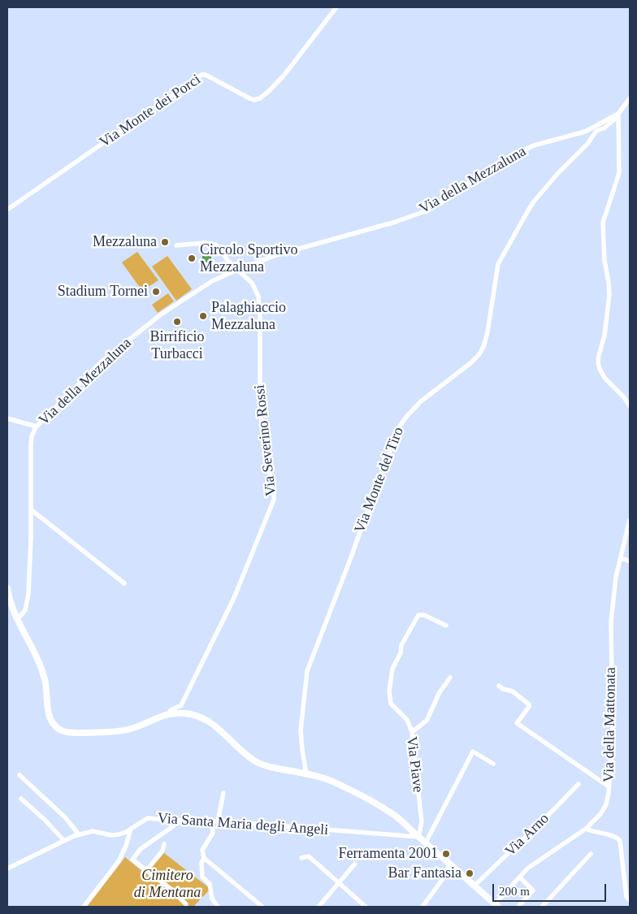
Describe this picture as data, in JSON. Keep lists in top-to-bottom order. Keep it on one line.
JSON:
{"streets":{"street":["Via Monte dei Porci","Via della Mezzaluna","Via Severino Rossi","Via Monte del Tiro","Via della Mattonata","Via Piave","Via Santa Maria degli Angeli","Via Arno"]},"crossings":[["Via della Mezzaluna","Via Severino Rossi"],["Via della Mezzaluna","Via Monte del Tiro"],["Via Piave","Via Santa Maria degli Angeli"]],"parks":["Cimitero di Mentana"],"places":["Mezzaluna","Circolo Sportivo Mezzaluna","Stadium Tornei","Palaghiaccio Mezzaluna","Birrificio Turbacci","Ferramenta 2001","Bar Fantasia"],"scale_bar":"200 m"}
